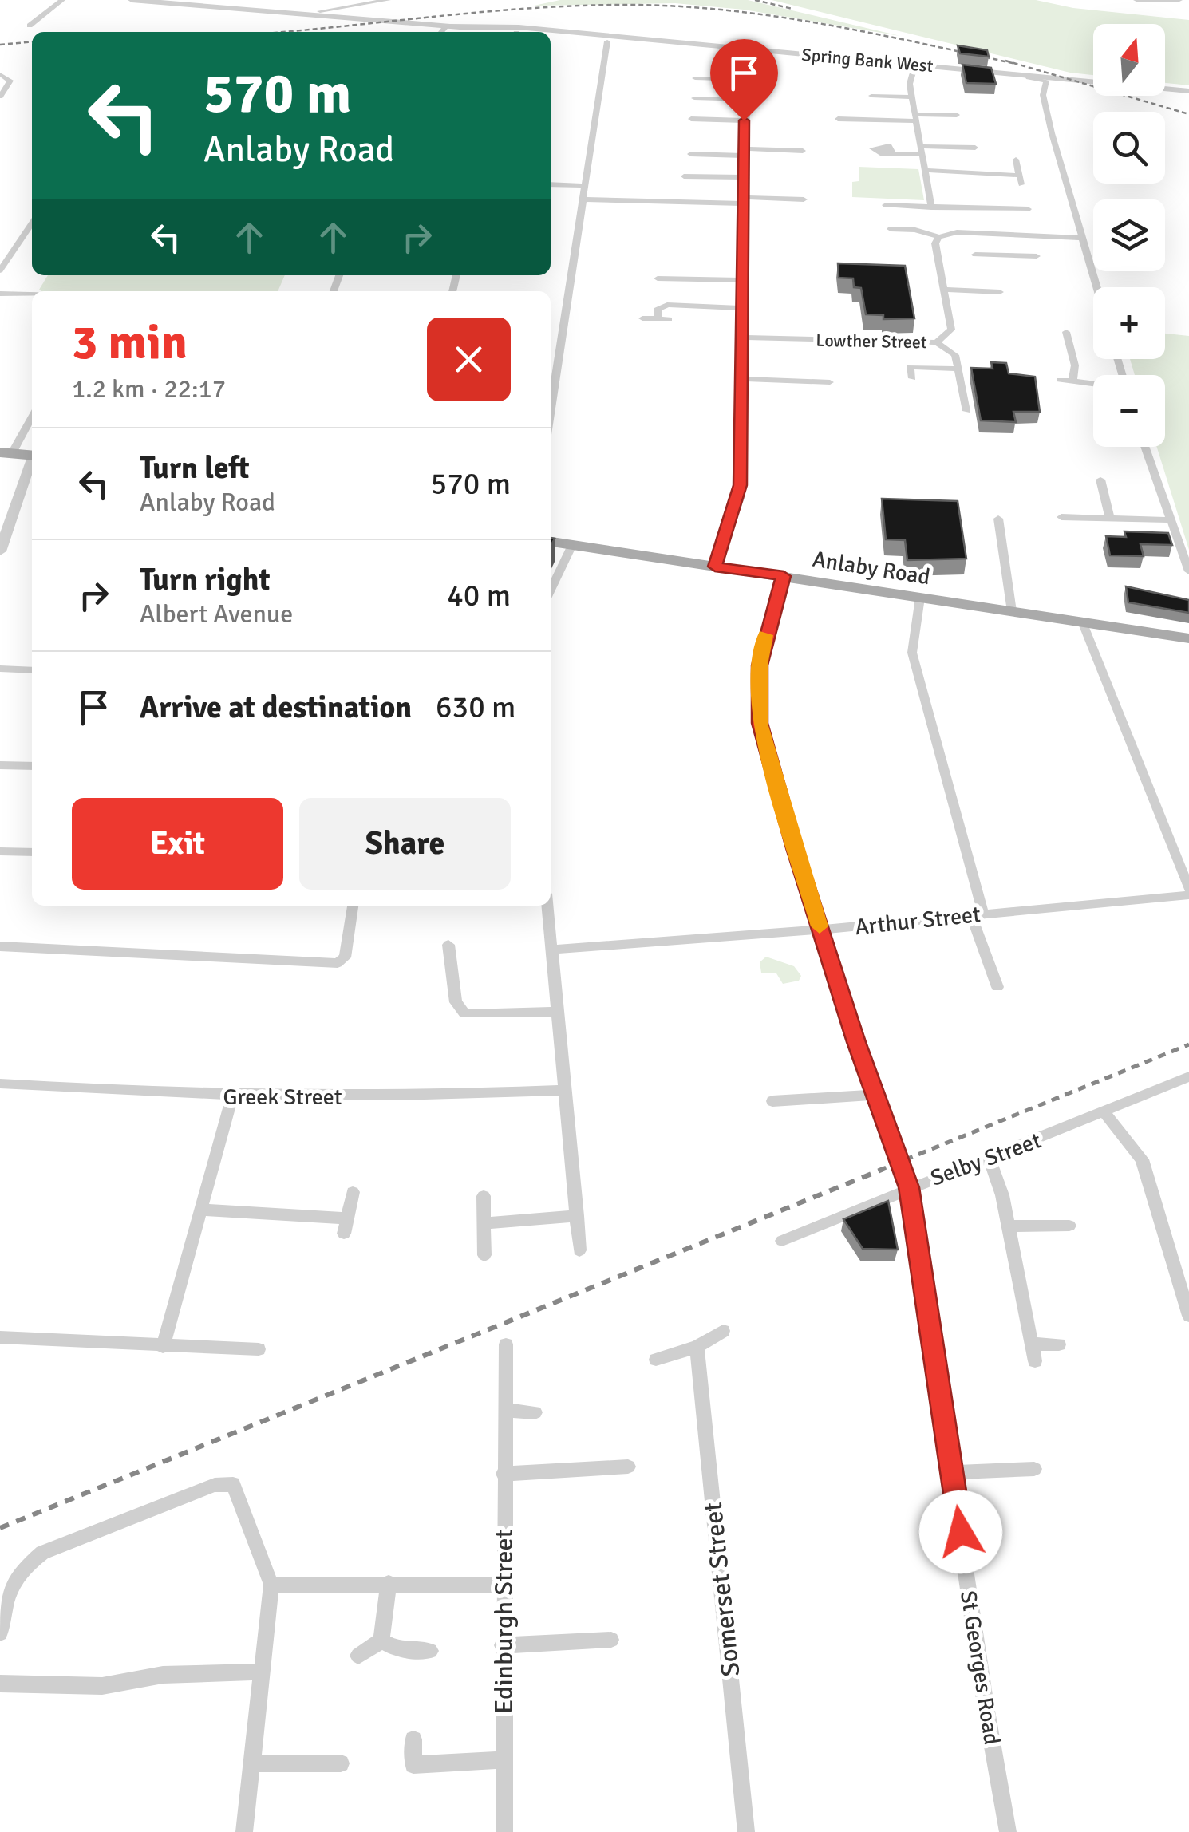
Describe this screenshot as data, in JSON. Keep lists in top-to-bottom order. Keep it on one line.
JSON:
{"streets":{"main road":["Anlaby Road"],"street":["Spring Bank West","Lowther Street","Arthur Street","Greek Street","Selby Street","Somerset Street","Edinburgh Street","St Georges Road"]},"crossings":[["Anlaby Road","St Georges Road"],["Arthur Street","St Georges Road"],["Selby Street","St Georges Road"]],"north":"top","page":{"map_buttons":["+","−"],"turn":["570 m","Anlaby Road"],"heading":["3 min","1.2 km · 22:17"],"list":[{"name":"Turn left","note":"Anlaby Road","value":"570 m"},{"name":"Turn right","note":"Albert Avenue","value":"40 m"},{"name":"Arrive at destination","value":"630 m"}],"buttons":["Exit","Share"]}}
